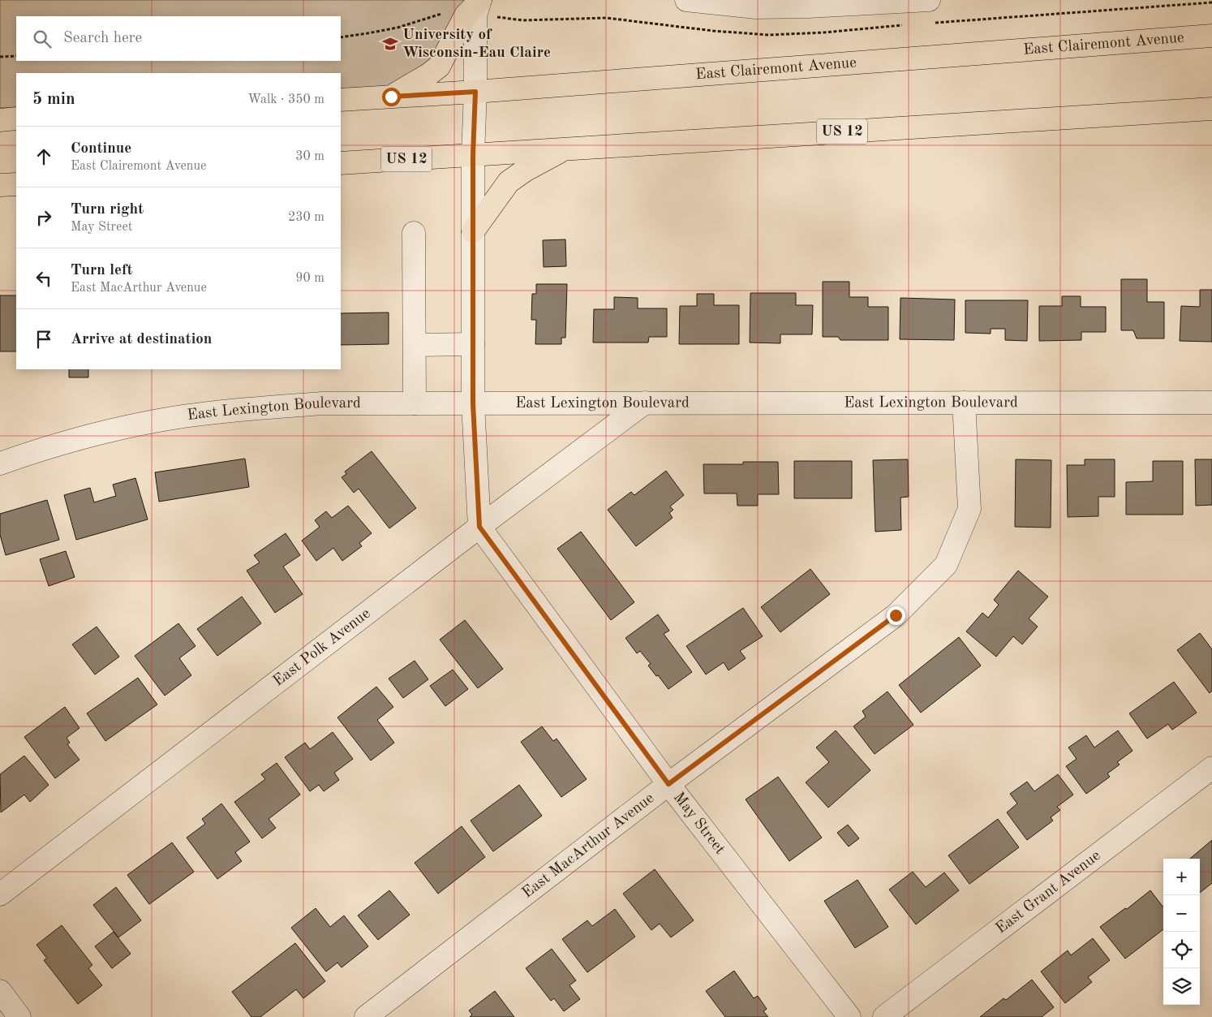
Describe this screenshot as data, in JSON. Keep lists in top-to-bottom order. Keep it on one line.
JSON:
{"streets":{"main road":["East Clairemont Avenue","US 12"],"street":["East Lexington Boulevard","East Polk Avenue","May Street","East MacArthur Avenue","East Grant Avenue"]},"crossings":[["East Lexington Boulevard","East Polk Avenue"],["East Lexington Boulevard","East MacArthur Avenue"],["East Polk Avenue","May Street"],["May Street","East MacArthur Avenue"]],"places":{"school or university":["University of Wisconsin-Eau Claire"]},"page":{"search":"Search here","heading":["5 min","Walk · 350 m"],"list":[["Continue","East Clairemont Avenue","30 m"],["Turn right","May Street","230 m"],["Turn left","East MacArthur Avenue","90 m"],"Arrive at destination"],"map_buttons":["+","−"]}}
